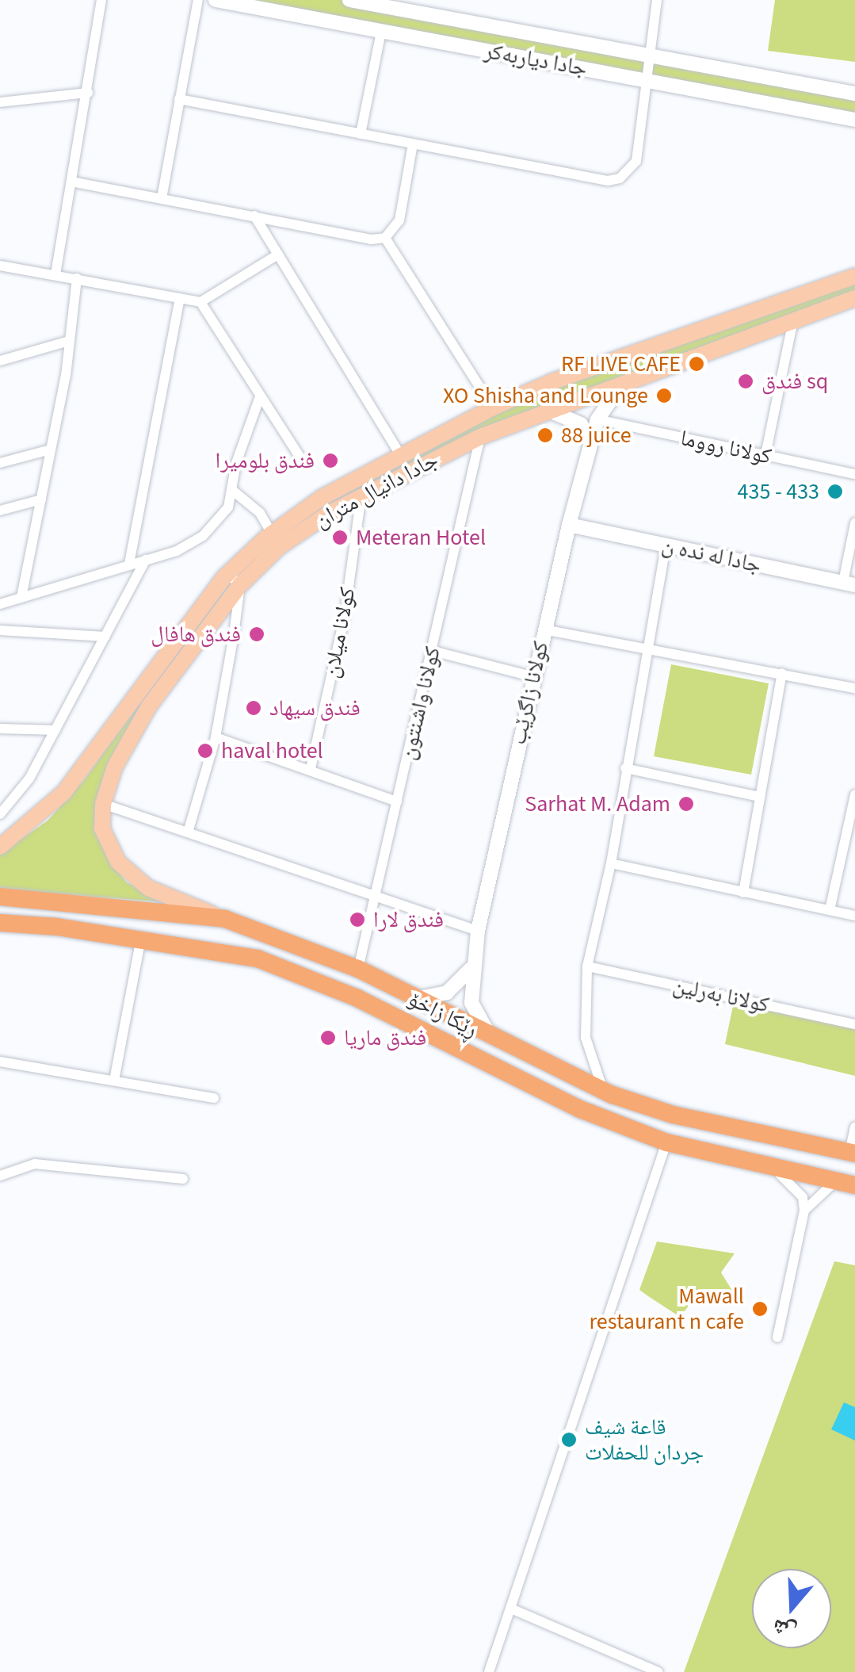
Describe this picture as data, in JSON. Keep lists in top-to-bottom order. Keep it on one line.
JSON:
{"streets":{"highway":["ڕێکا زاخۆ"],"main road":["جادا دیاربه‌كر","جادا دانيال متران","جادا له نده ن","كولانا زاگرێب"],"street":["كولانا رووما","كولانا ميلان","كولانا واشنتون","كولانا بەرلین"]},"crossings":[["كولانا رووما","كولانا زاگرێب"],["جادا دانيال متران","كولانا ميلان"],["جادا دانيال متران","كولانا زاگرێب"],["جادا دانيال متران","كولانا واشنتون"],["جادا دانيال متران","ڕێکا زاخۆ"],["جادا له نده ن","كولانا زاگرێب"],["كولانا زاگرێب","ڕێکا زاخۆ"],["كولانا واشنتون","ڕێکا زاخۆ"]],"places":["RF LIVE CAFE","فندق sq","XO Shisha and Lounge","88 juice","فندق بلوميرا","435 - 433","Meteran Hotel","فندق هافال","فندق سيهاد","haval hotel","Sarhat M. Adam","فندق لارا","فندق ماريا","Mawall restaurant n cafe","قاعة شيف جردان للحفلات"],"north":"bottom"}
